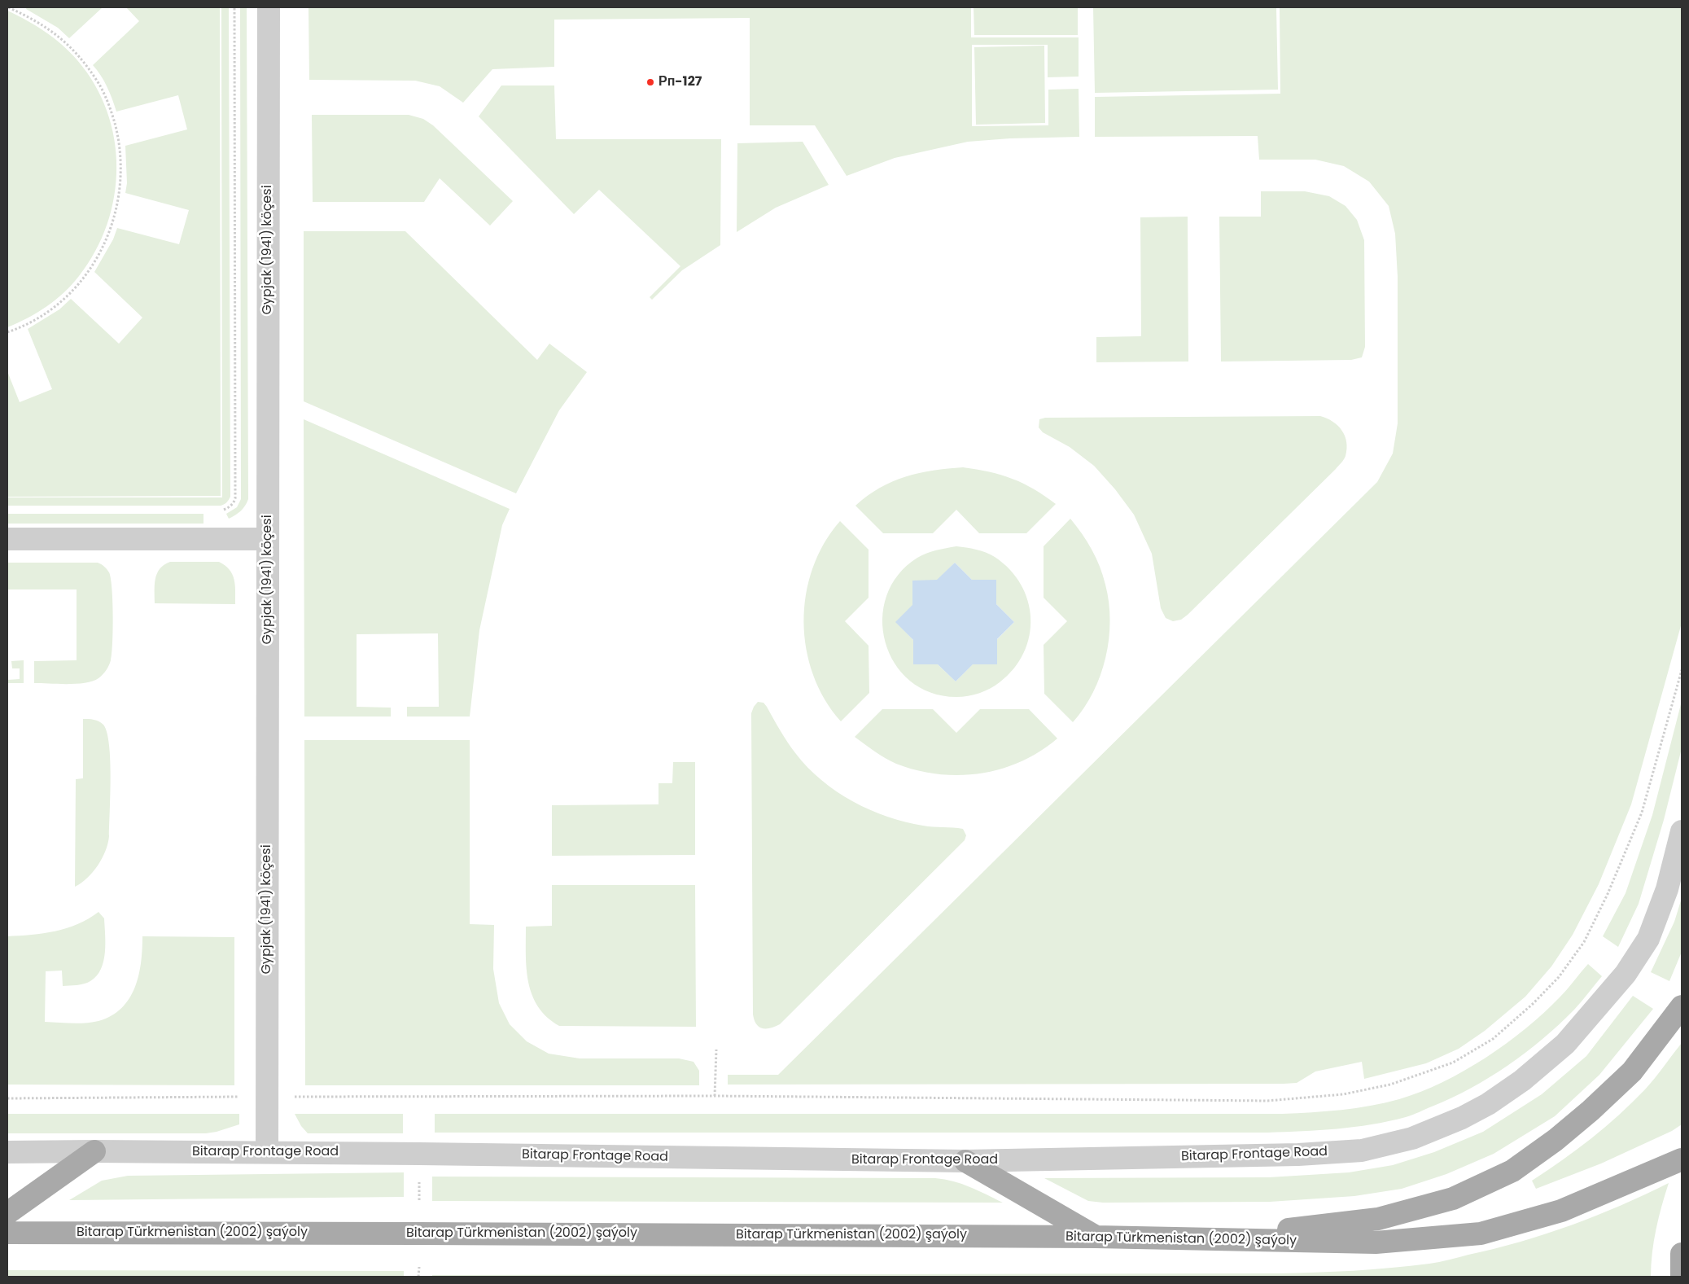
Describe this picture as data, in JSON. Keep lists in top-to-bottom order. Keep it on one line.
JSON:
{"streets":{"main road":["Bitarap Türkmenistan (2002) şaýoly"],"street":["Gypjak (1941) köçesi","Bitarap Frontage Road"]},"crossings":[["Gypjak (1941) köçesi","Bitarap Frontage Road"]],"places":["Рп-127"]}
